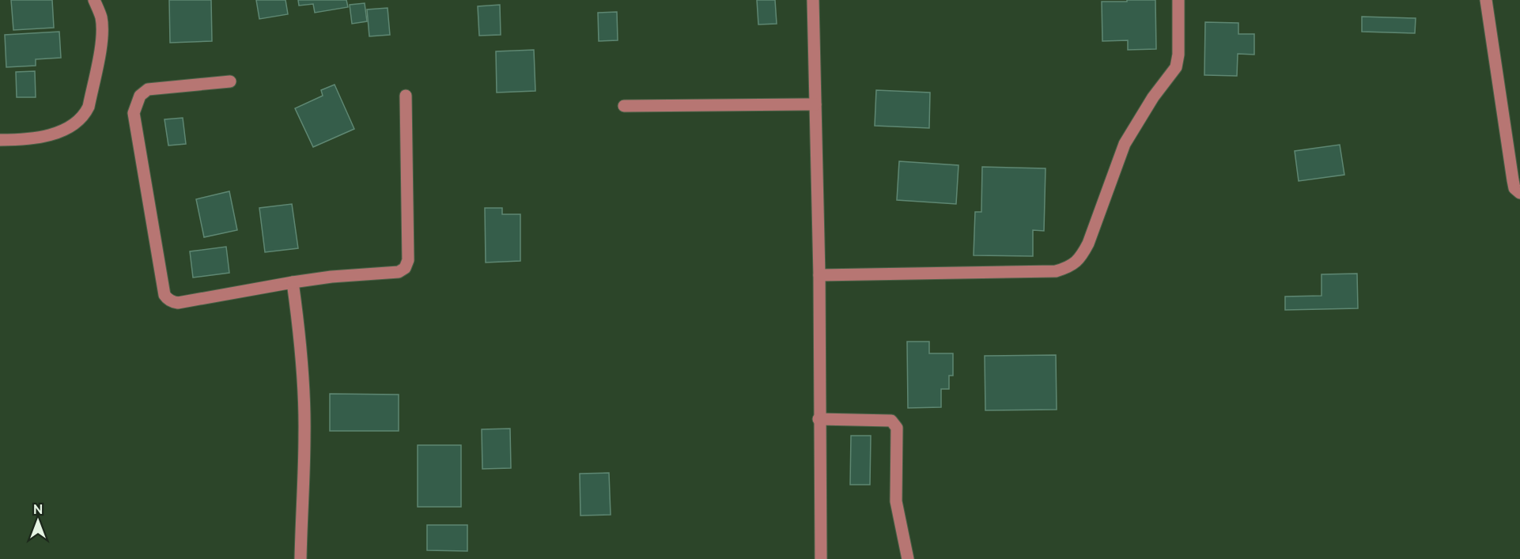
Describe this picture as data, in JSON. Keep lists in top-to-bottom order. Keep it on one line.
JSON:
{"north":"top"}
